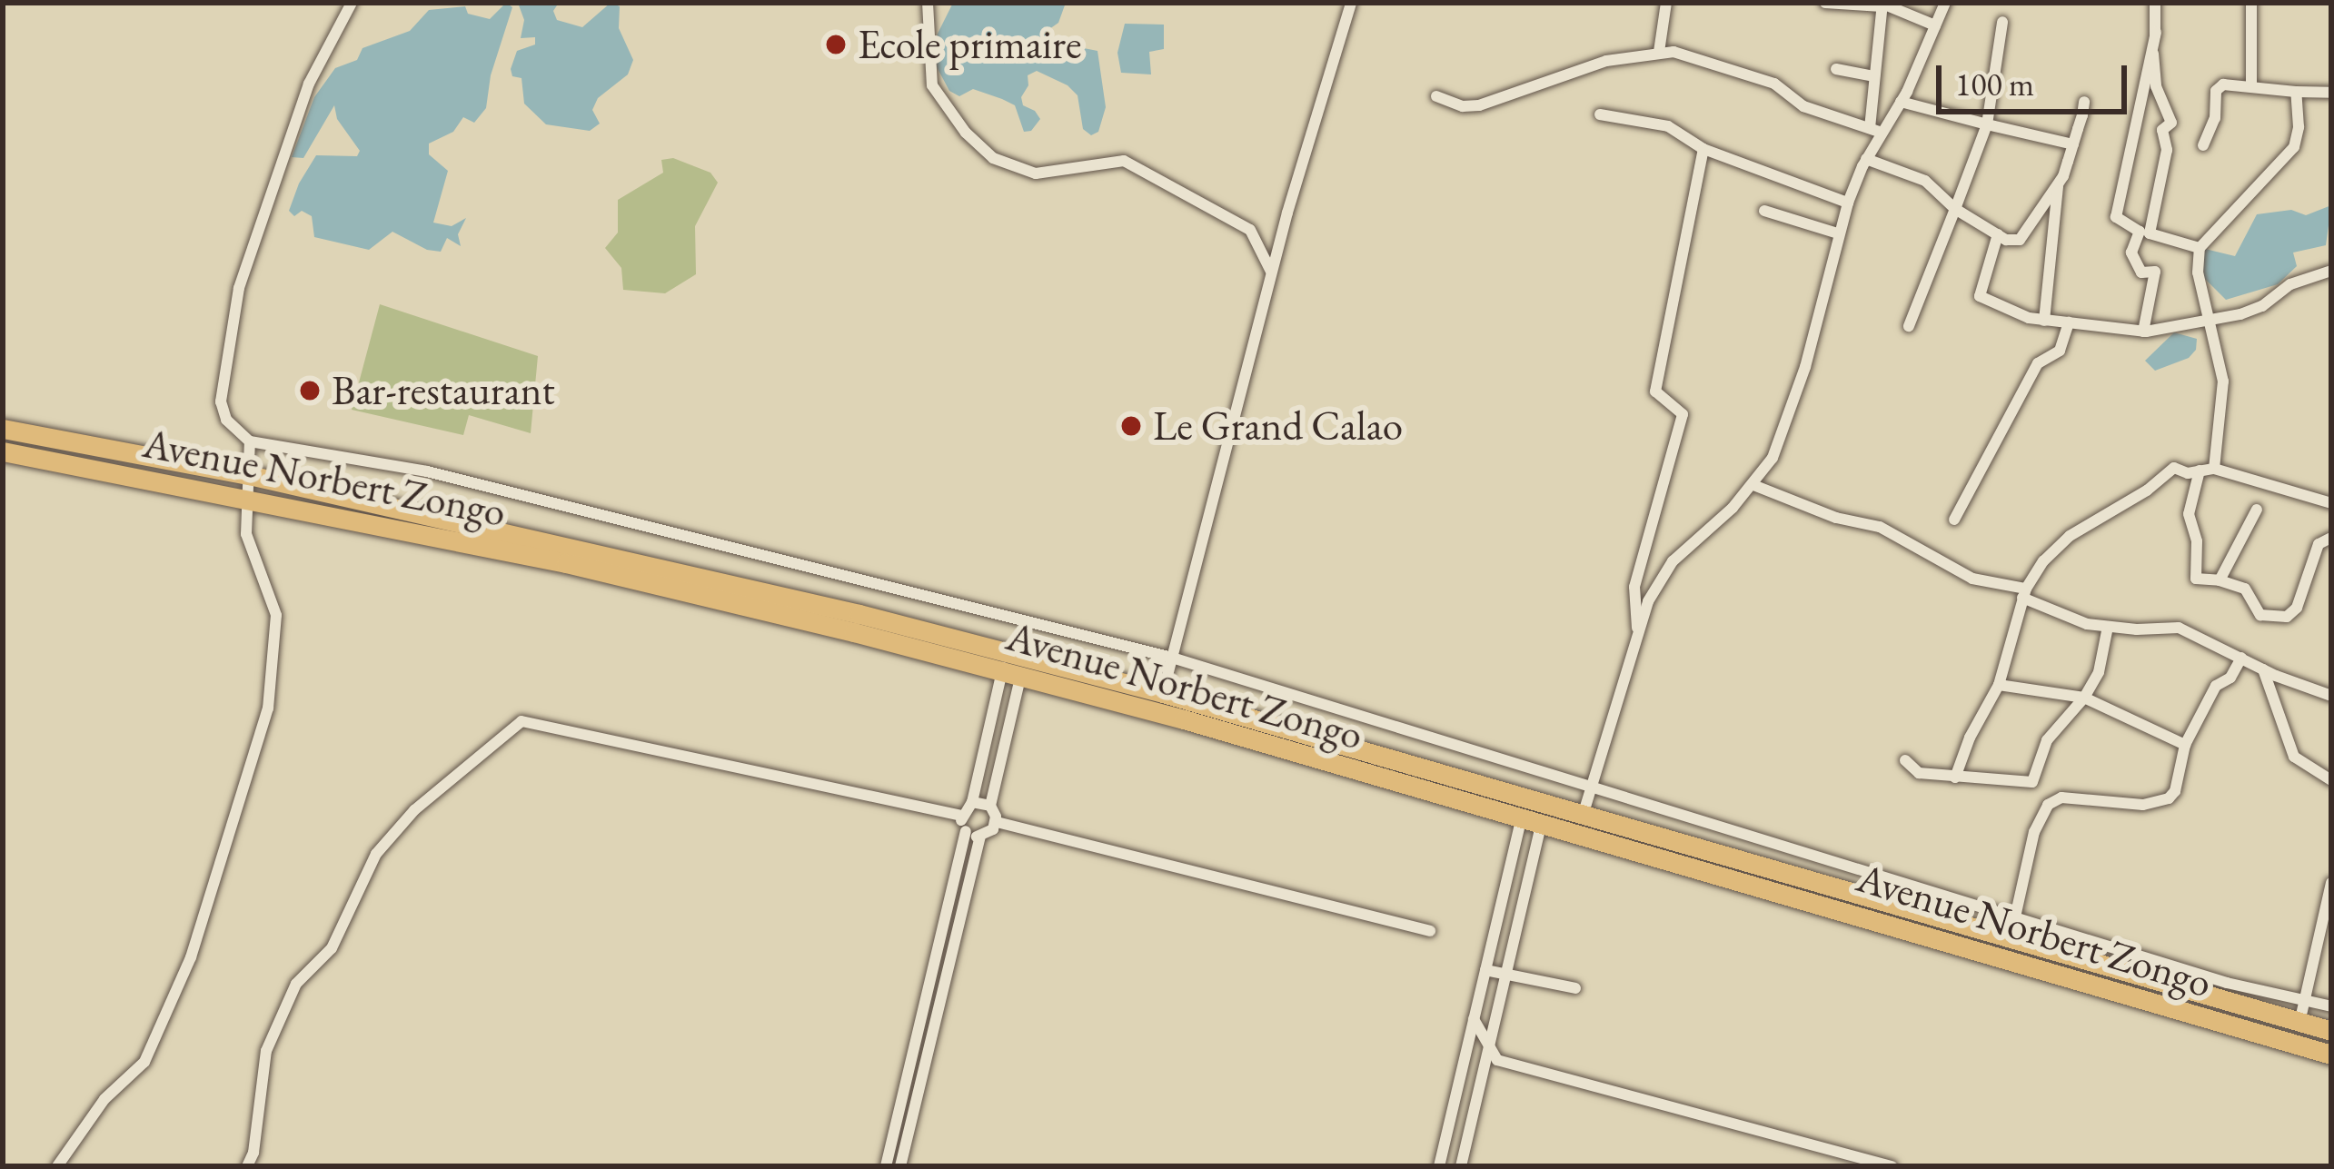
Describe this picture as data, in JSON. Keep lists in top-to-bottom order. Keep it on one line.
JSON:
{"streets":{"main road":["Avenue Norbert Zongo"]},"places":["Ecole primaire","Bar-restaurant","Le Grand Calao"],"scale_bar":"100 m"}
